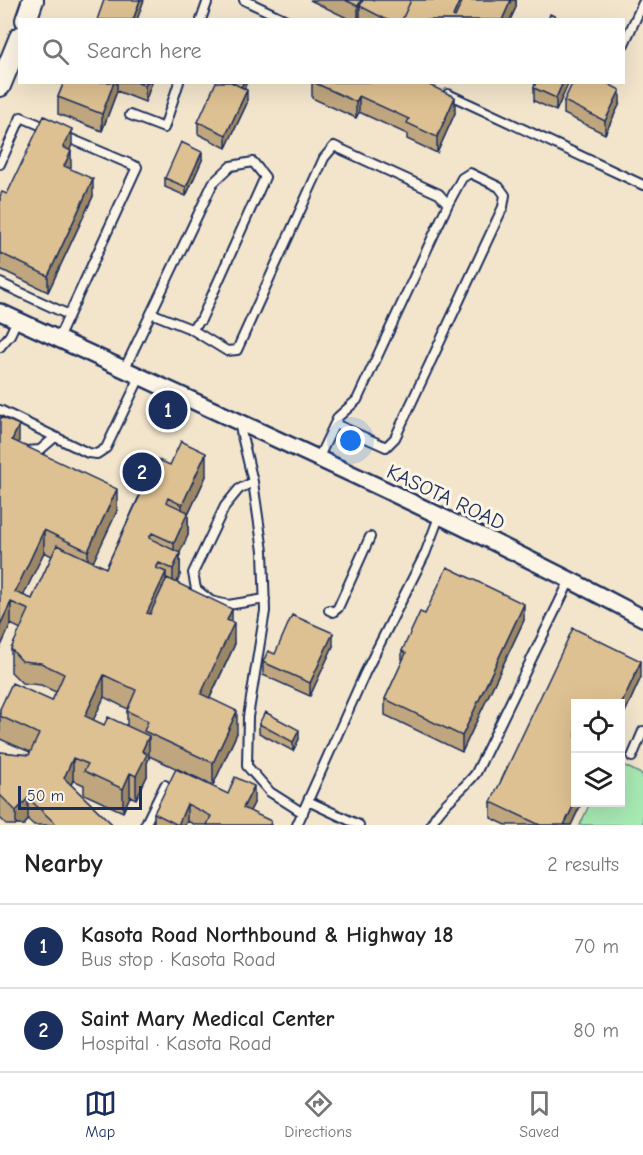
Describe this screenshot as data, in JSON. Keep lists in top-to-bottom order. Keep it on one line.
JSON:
{"streets":{"street":["KASOTA ROAD"]},"scale_bar":"50 m","page":{"search":"Search here","pins":["1","2"],"scale":"50 m","heading":["Nearby","2 results"],"list":[{"mark":"1","name":"Kasota Road Northbound & Highway 18","note":"Bus stop · Kasota Road","value":"70 m"},{"mark":"2","name":"Saint Mary Medical Center","note":"Hospital · Kasota Road","value":"80 m"}],"nav":["Map","Directions","Saved"]}}
